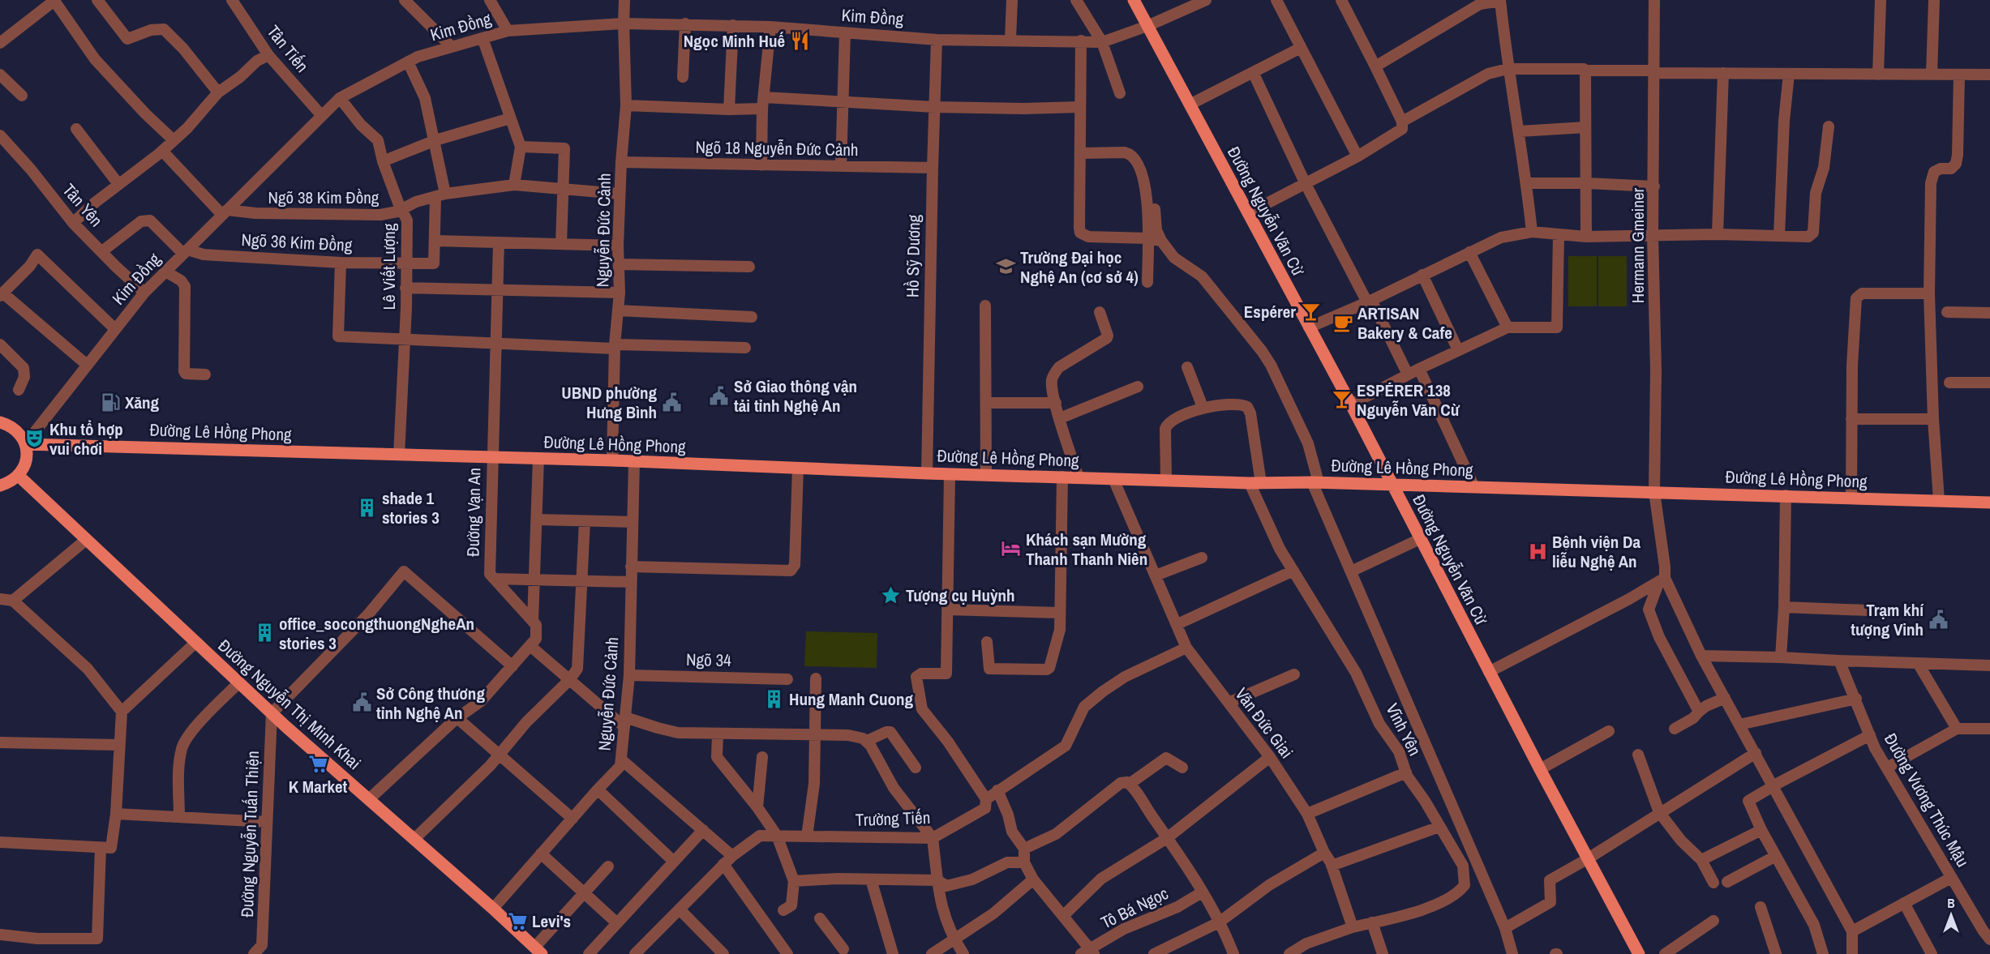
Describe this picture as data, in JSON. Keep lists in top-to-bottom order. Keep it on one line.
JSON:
{"streets":{"main road":["Đường Nguyễn Văn Cừ","Đường Lê Hồng Phong","Đường Nguyễn Thị Minh Khai"],"street":["Kim Đồng","Tân Tiến","Ngõ 18 Nguyễn Đức Cảnh","Ngõ 38 Kim Đồng","Tân Yên","Nguyễn Đức Cảnh","Ngõ 36 Kim Đồng","Hermann Gmeiner","Hồ Sỹ Dương","Lê Viết Lượng","Đường Vạn An","Ngõ 34","Văn Đức Giai","Vĩnh Yên","Đường Vương Thúc Mậu","Trường Tiến","Đường Nguyễn Tuấn Thiện","Tô Bá Ngọc"]},"crossings":[["Kim Đồng","Tân Tiến"],["Kim Đồng","Ngõ 38 Kim Đồng"],["Kim Đồng","Tân Yên"],["Kim Đồng","Đường Nguyễn Văn Cừ"],["Kim Đồng","Nguyễn Đức Cảnh"],["Kim Đồng","Ngõ 36 Kim Đồng"],["Kim Đồng","Hồ Sỹ Dương"],["Kim Đồng","Lê Viết Lượng"],["Kim Đồng","Đường Lê Hồng Phong"],["Ngõ 18 Nguyễn Đức Cảnh","Nguyễn Đức Cảnh"],["Ngõ 18 Nguyễn Đức Cảnh","Hồ Sỹ Dương"],["Ngõ 38 Kim Đồng","Nguyễn Đức Cảnh"],["Ngõ 38 Kim Đồng","Lê Viết Lượng"],["Đường Nguyễn Văn Cừ","Đường Lê Hồng Phong"],["Nguyễn Đức Cảnh","Đường Lê Hồng Phong"],["Nguyễn Đức Cảnh","Ngõ 34"],["Nguyễn Đức Cảnh","Đường Nguyễn Thị Minh Khai"],["Ngõ 36 Kim Đồng","Lê Viết Lượng"],["Hermann Gmeiner","Đường Lê Hồng Phong"],["Hồ Sỹ Dương","Đường Lê Hồng Phong"],["Lê Viết Lượng","Đường Lê Hồng Phong"],["Đường Lê Hồng Phong","Đường Vạn An"],["Đường Lê Hồng Phong","Văn Đức Giai"],["Đường Lê Hồng Phong","Vĩnh Yên"],["Đường Nguyễn Thị Minh Khai","Đường Nguyễn Tuấn Thiện"],["Văn Đức Giai","Vĩnh Yên"],["Văn Đức Giai","Trường Tiến"]],"places":{"restaurant":["Ngọc Minh Huế"],"school or university":["Trường Đại học Nghệ An (cơ sở 4)"],"bar":["Espérer","ESPÉRER 138 Nguyễn Văn Cừ"],"cafe":["ARTISAN Bakery & Cafe"],"public building":["Sở Giao thông vận tải tỉnh Nghệ An","UBND phường Hưng Bình","Trạm khí tượng Vinh","Sở Công thương tỉnh Nghệ An"],"fuel station":["Xăng"],"theatre":["Khu tổ hợp vui chơi"],"building":["shade 1 stories 3","office_socongthuongNgheAn stories 3","Hung Manh Cuong"],"hotel":["Khách sạn Mường Thanh Thanh Niên"],"hospital":["Bệnh viện Da liễu Nghệ An"],"place":["Tượng cụ Huỳnh"],"supermarket":["K Market","Levi's"]},"north":"top"}
